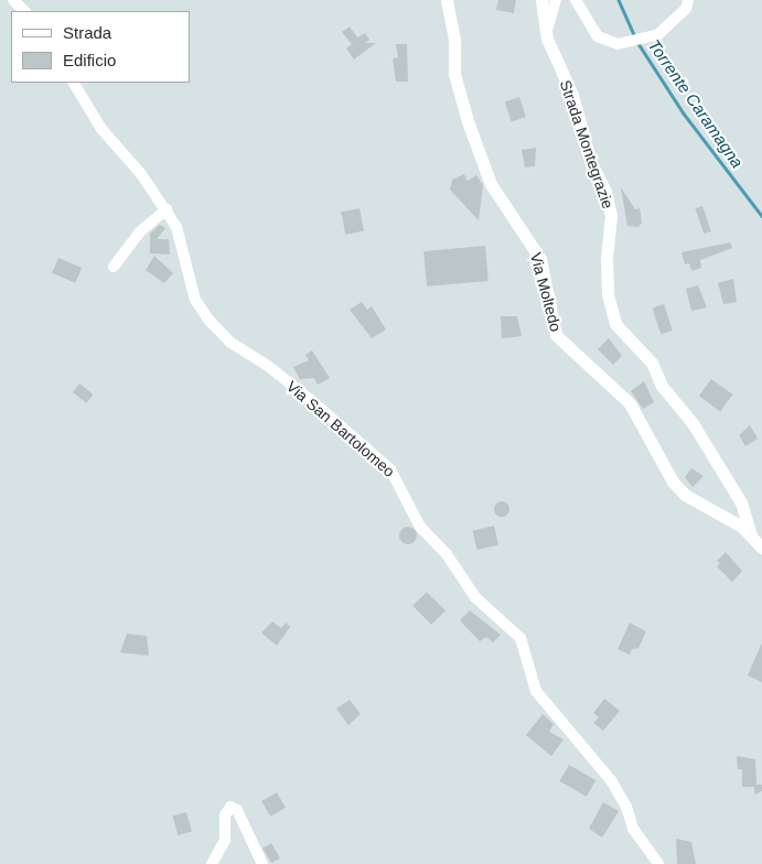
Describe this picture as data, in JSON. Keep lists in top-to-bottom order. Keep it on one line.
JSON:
{"streets":{"street":["Strada Montegrazie","Via Moltedo","Via San Bartolomeo"]},"crossings":[["Strada Montegrazie","Via Moltedo"]],"water":["Torrente Caramagna"],"legend":["Strada","Edificio"]}
